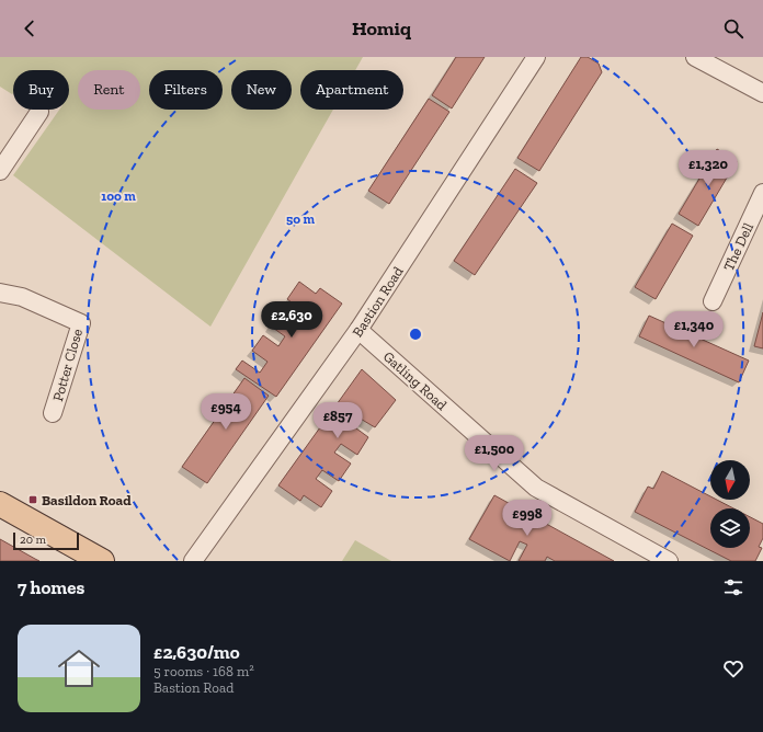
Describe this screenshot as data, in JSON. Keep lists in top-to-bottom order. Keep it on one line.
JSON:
{"streets":{"street":["The Dell","Bastion Road","Potter Close","Gatling Road"]},"crossings":[["Bastion Road","Gatling Road"]],"places":{"transit":["Basildon Road"]},"scale_bar":"20 m","north":"bottom","page":{"header":"Homiq","chip":["Buy","Rent","Filters","New","Apartment"],"price":["£1,320","£2,630","£1,340","£954","£857","£1,500","£998"],"scale":"20 m","heading":"7 homes","list":[{"name":"£2,630/mo","note":"5 rooms · 168 m² · Bastion Road"}]},"rings":["100 m","50 m"]}
